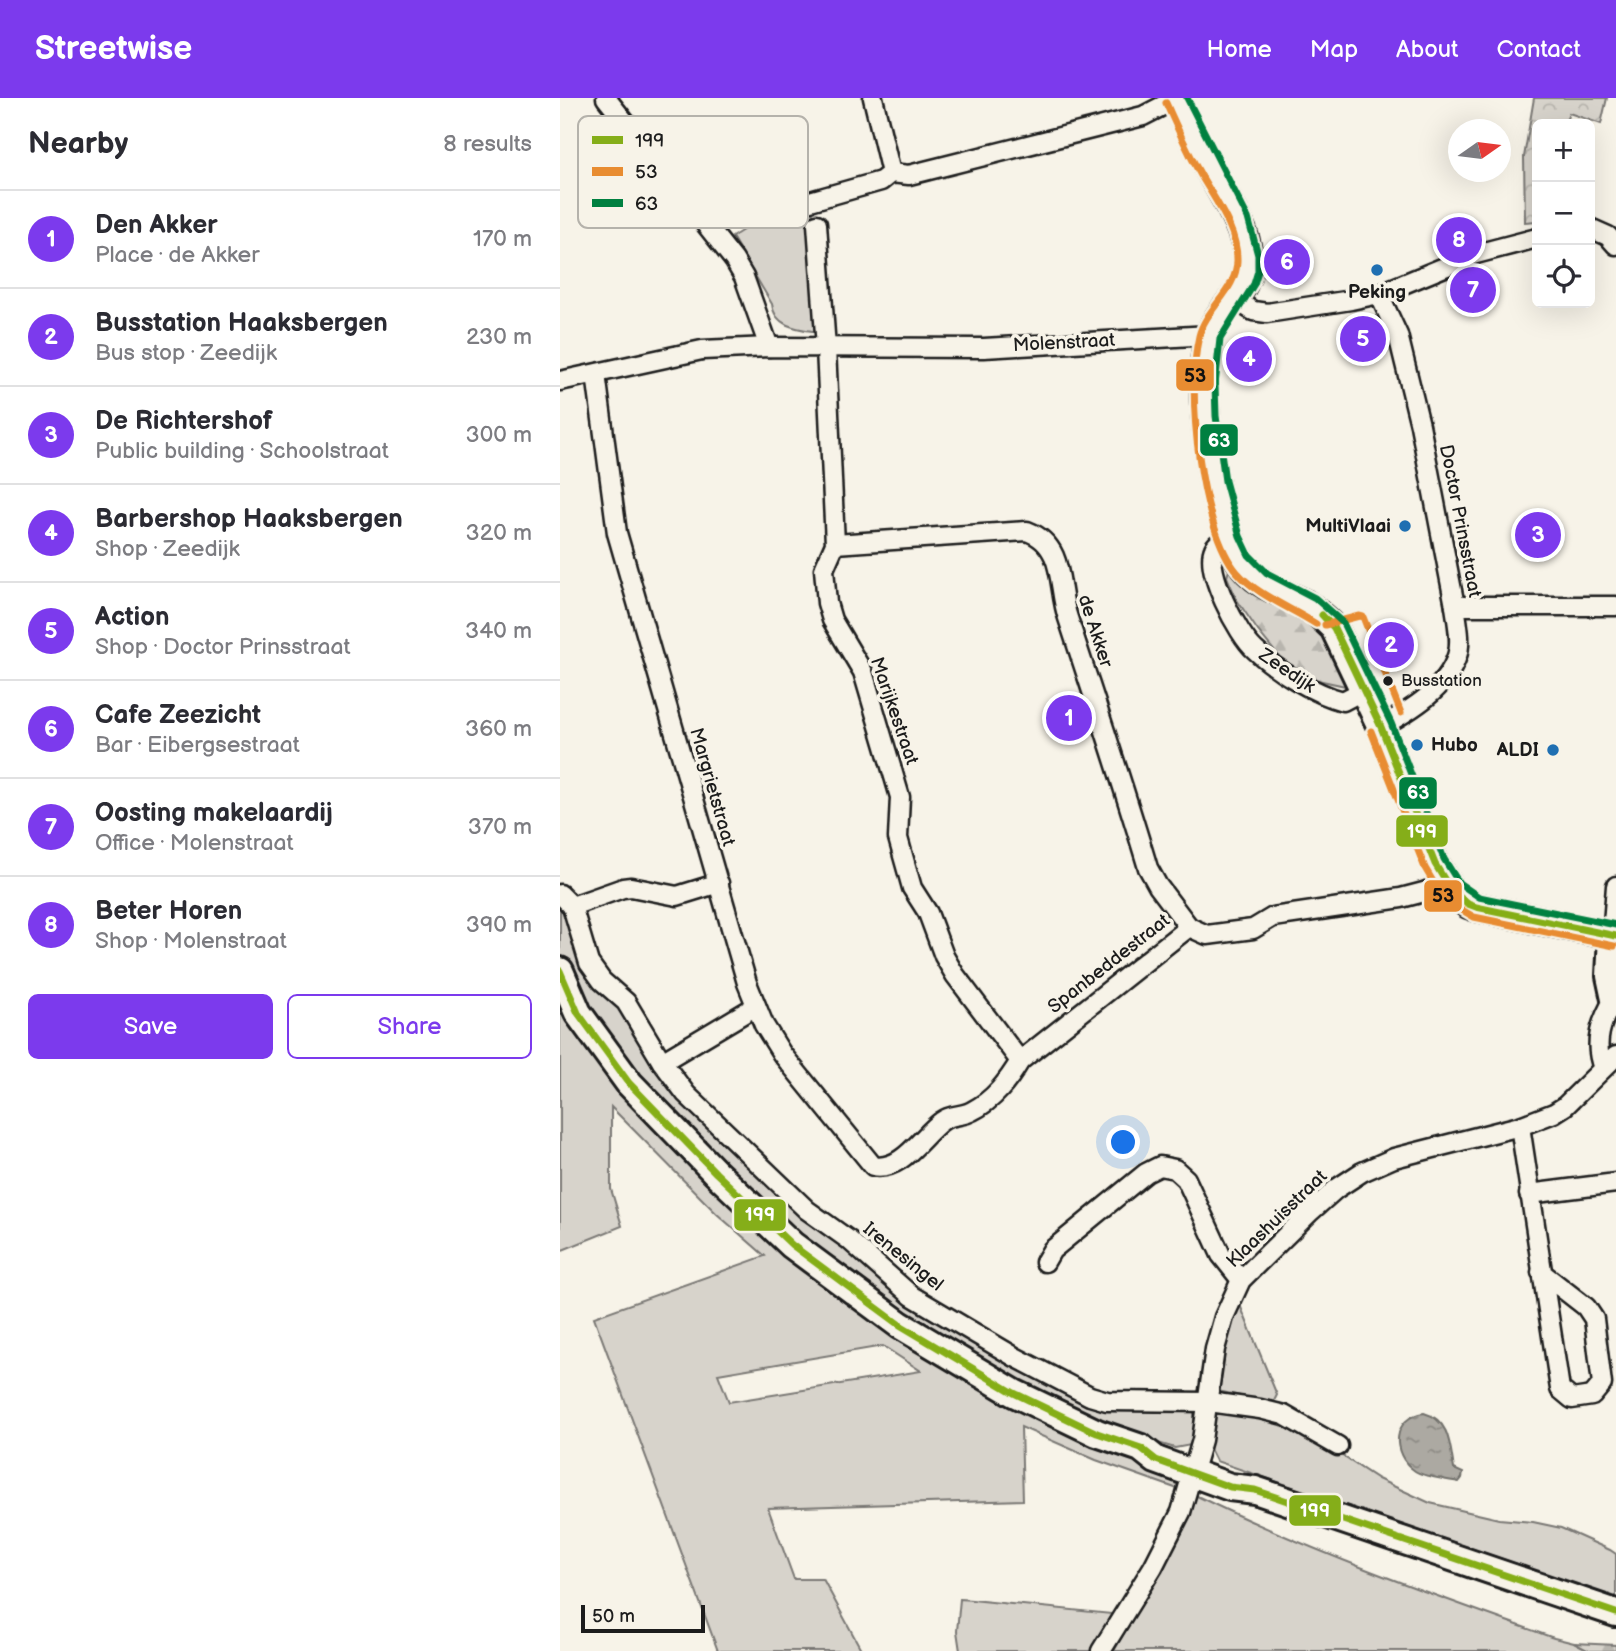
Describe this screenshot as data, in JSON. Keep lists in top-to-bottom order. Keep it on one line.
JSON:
{"streets":{"street":["Molenstraat","Doctor Prinsstraat","de Akker","Zeedijk","Marijkestraat","Margrietstraat","Spanbeddestraat","Klaashuisstraat","Irenesingel"]},"crossings":[["Molenstraat","Marijkestraat"],["Molenstraat","Margrietstraat"],["de Akker","Marijkestraat"],["de Akker","Spanbeddestraat"],["Marijkestraat","Spanbeddestraat"],["Margrietstraat","Spanbeddestraat"],["Margrietstraat","Irenesingel"],["Klaashuisstraat","Irenesingel"]],"places":["Peking","MultiVlaai","Busstation","Hubo","ALDI"],"lines":["transit line 63","transit line 53","transit line 199"],"legend":["199","53","63"],"scale_bar":"50 m","north":"right","page":{"header":"Streetwise","nav":["Home","Map","About","Contact"],"heading":["Nearby","8 results"],"map_buttons":["+","−"],"list":[{"mark":"1","name":"Den Akker","note":"Place · de Akker","value":"170 m"},{"mark":"2","name":"Busstation Haaksbergen","note":"Bus stop · Zeedijk","value":"230 m"},{"mark":"3","name":"De Richtershof","note":"Public building · Schoolstraat","value":"300 m"},{"mark":"4","name":"Barbershop Haaksbergen","note":"Shop · Zeedijk","value":"320 m"},{"mark":"5","name":"Action","note":"Shop · Doctor Prinsstraat","value":"340 m"},{"mark":"6","name":"Cafe Zeezicht","note":"Bar · Eibergsestraat","value":"360 m"},{"mark":"7","name":"Oosting makelaardij","note":"Office · Molenstraat","value":"370 m"},{"mark":"8","name":"Beter Horen","note":"Shop · Molenstraat","value":"390 m"}],"pins":["8","6","7","5","4","3","2","1"],"buttons":["Save","Share"],"scale":"50 m"}}
